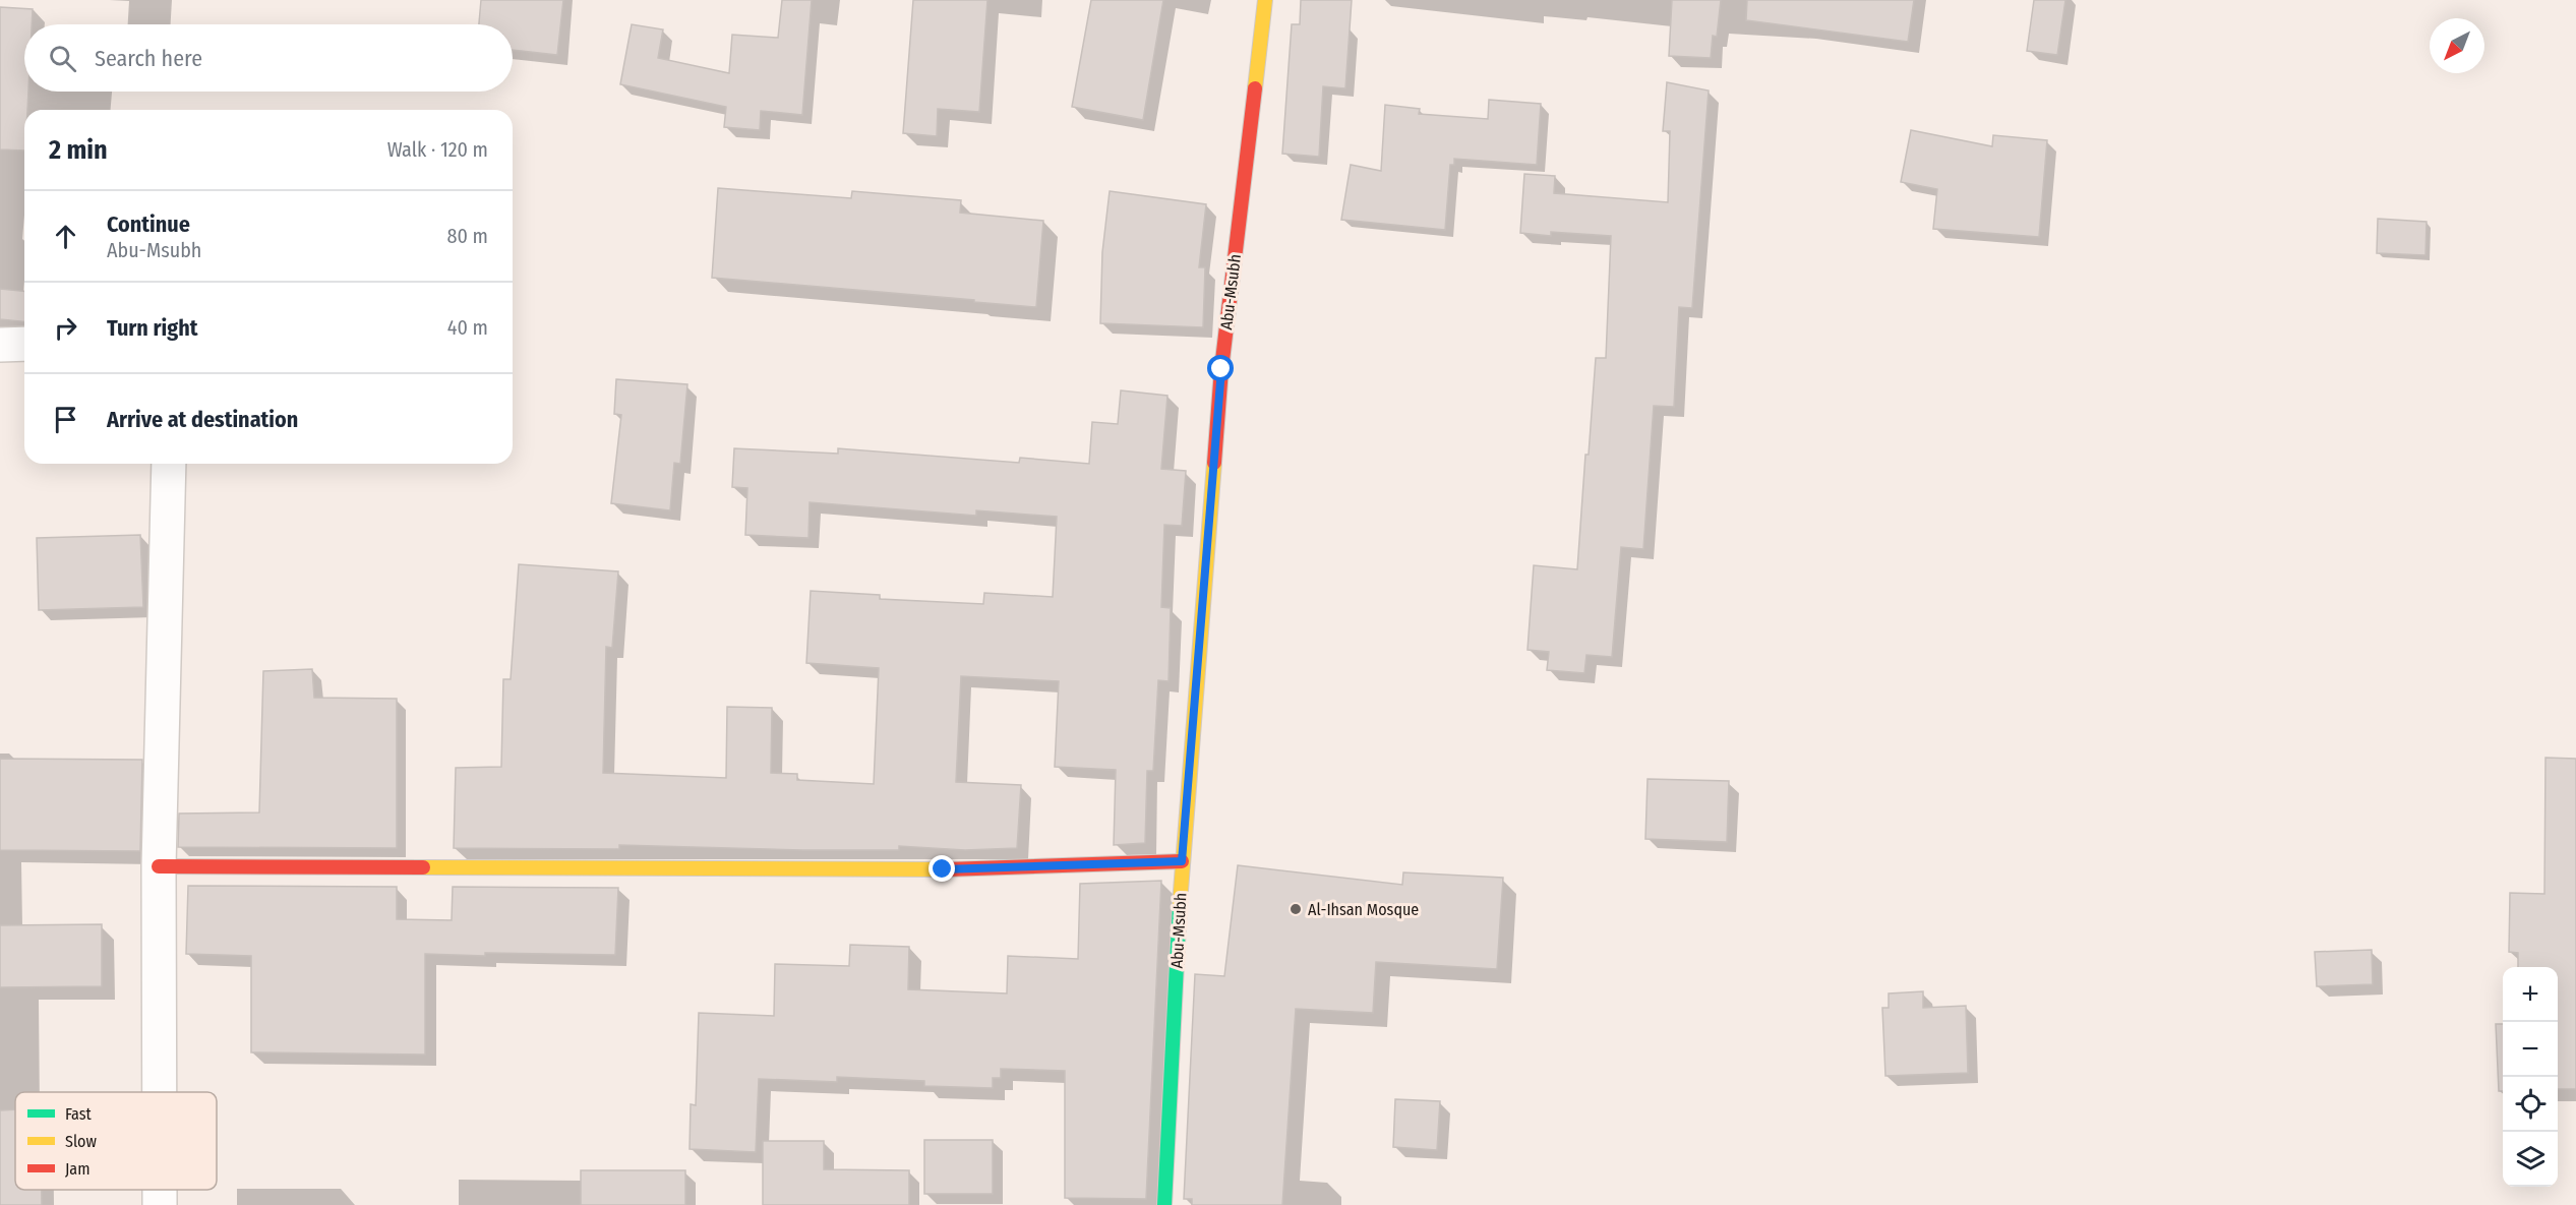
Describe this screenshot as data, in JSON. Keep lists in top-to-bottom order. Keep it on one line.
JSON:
{"streets":{"street":["Abu-Msubh"]},"places":["Al-Ihsan Mosque"],"legend":["Fast","Slow","Jam"],"north":"bottom left","page":{"search":"Search here","heading":["2 min","Walk · 120 m"],"list":[["Continue","Abu-Msubh","80 m"],["Turn right","40 m"],"Arrive at destination"],"map_buttons":["+","−"]}}
